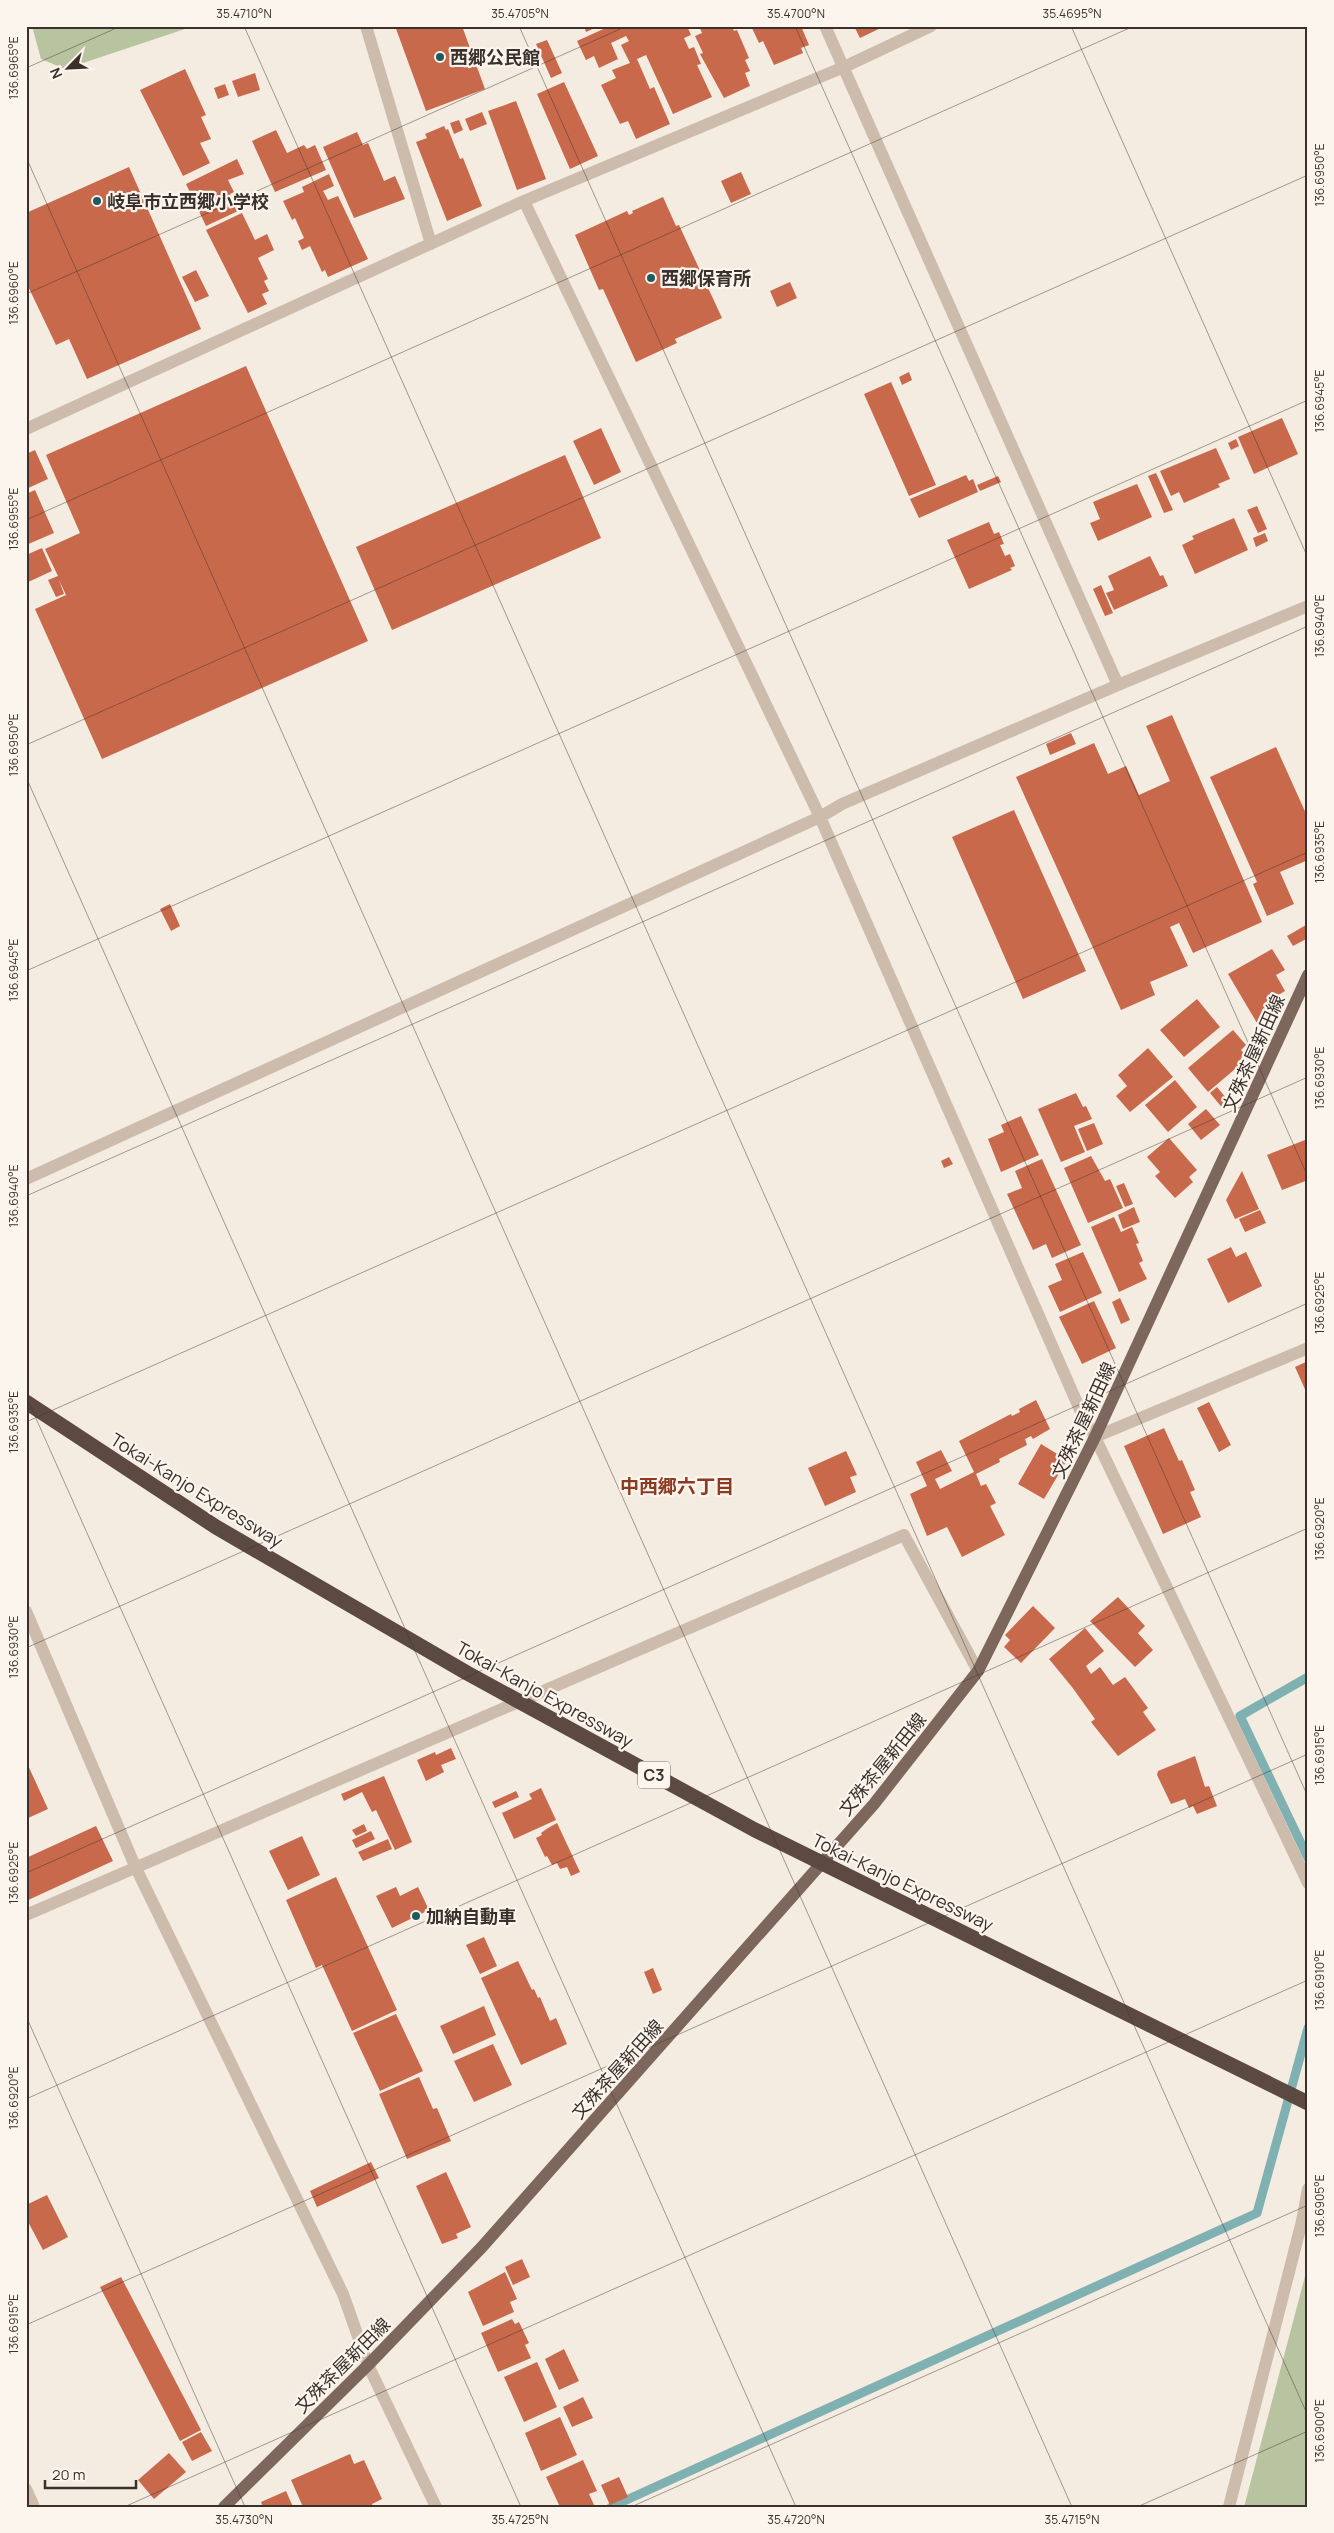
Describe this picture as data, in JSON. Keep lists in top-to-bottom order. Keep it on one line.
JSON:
{"streets":{"highway":["Tokai-Kanjo Expressway","C3"],"main road":["文殊茶屋新田線"]},"districts":["中西郷六丁目"],"places":["西郷公民館","岐阜市立西郷小学校","西郷保育所","加納自動車"],"scale_bar":"20 m","north":"bottom left","coordinates":["35.4710°N","35.4705°N","35.4700°N","35.4695°N","136.6965°E","136.6950°E","136.6960°E","136.6945°E","136.6955°E","136.6940°E","136.6935°E","136.6930°E","136.6925°E","136.6920°E","136.6915°E","136.6910°E","136.6905°E","136.6900°E","35.4730°N","35.4725°N","35.4720°N","35.4715°N"]}
